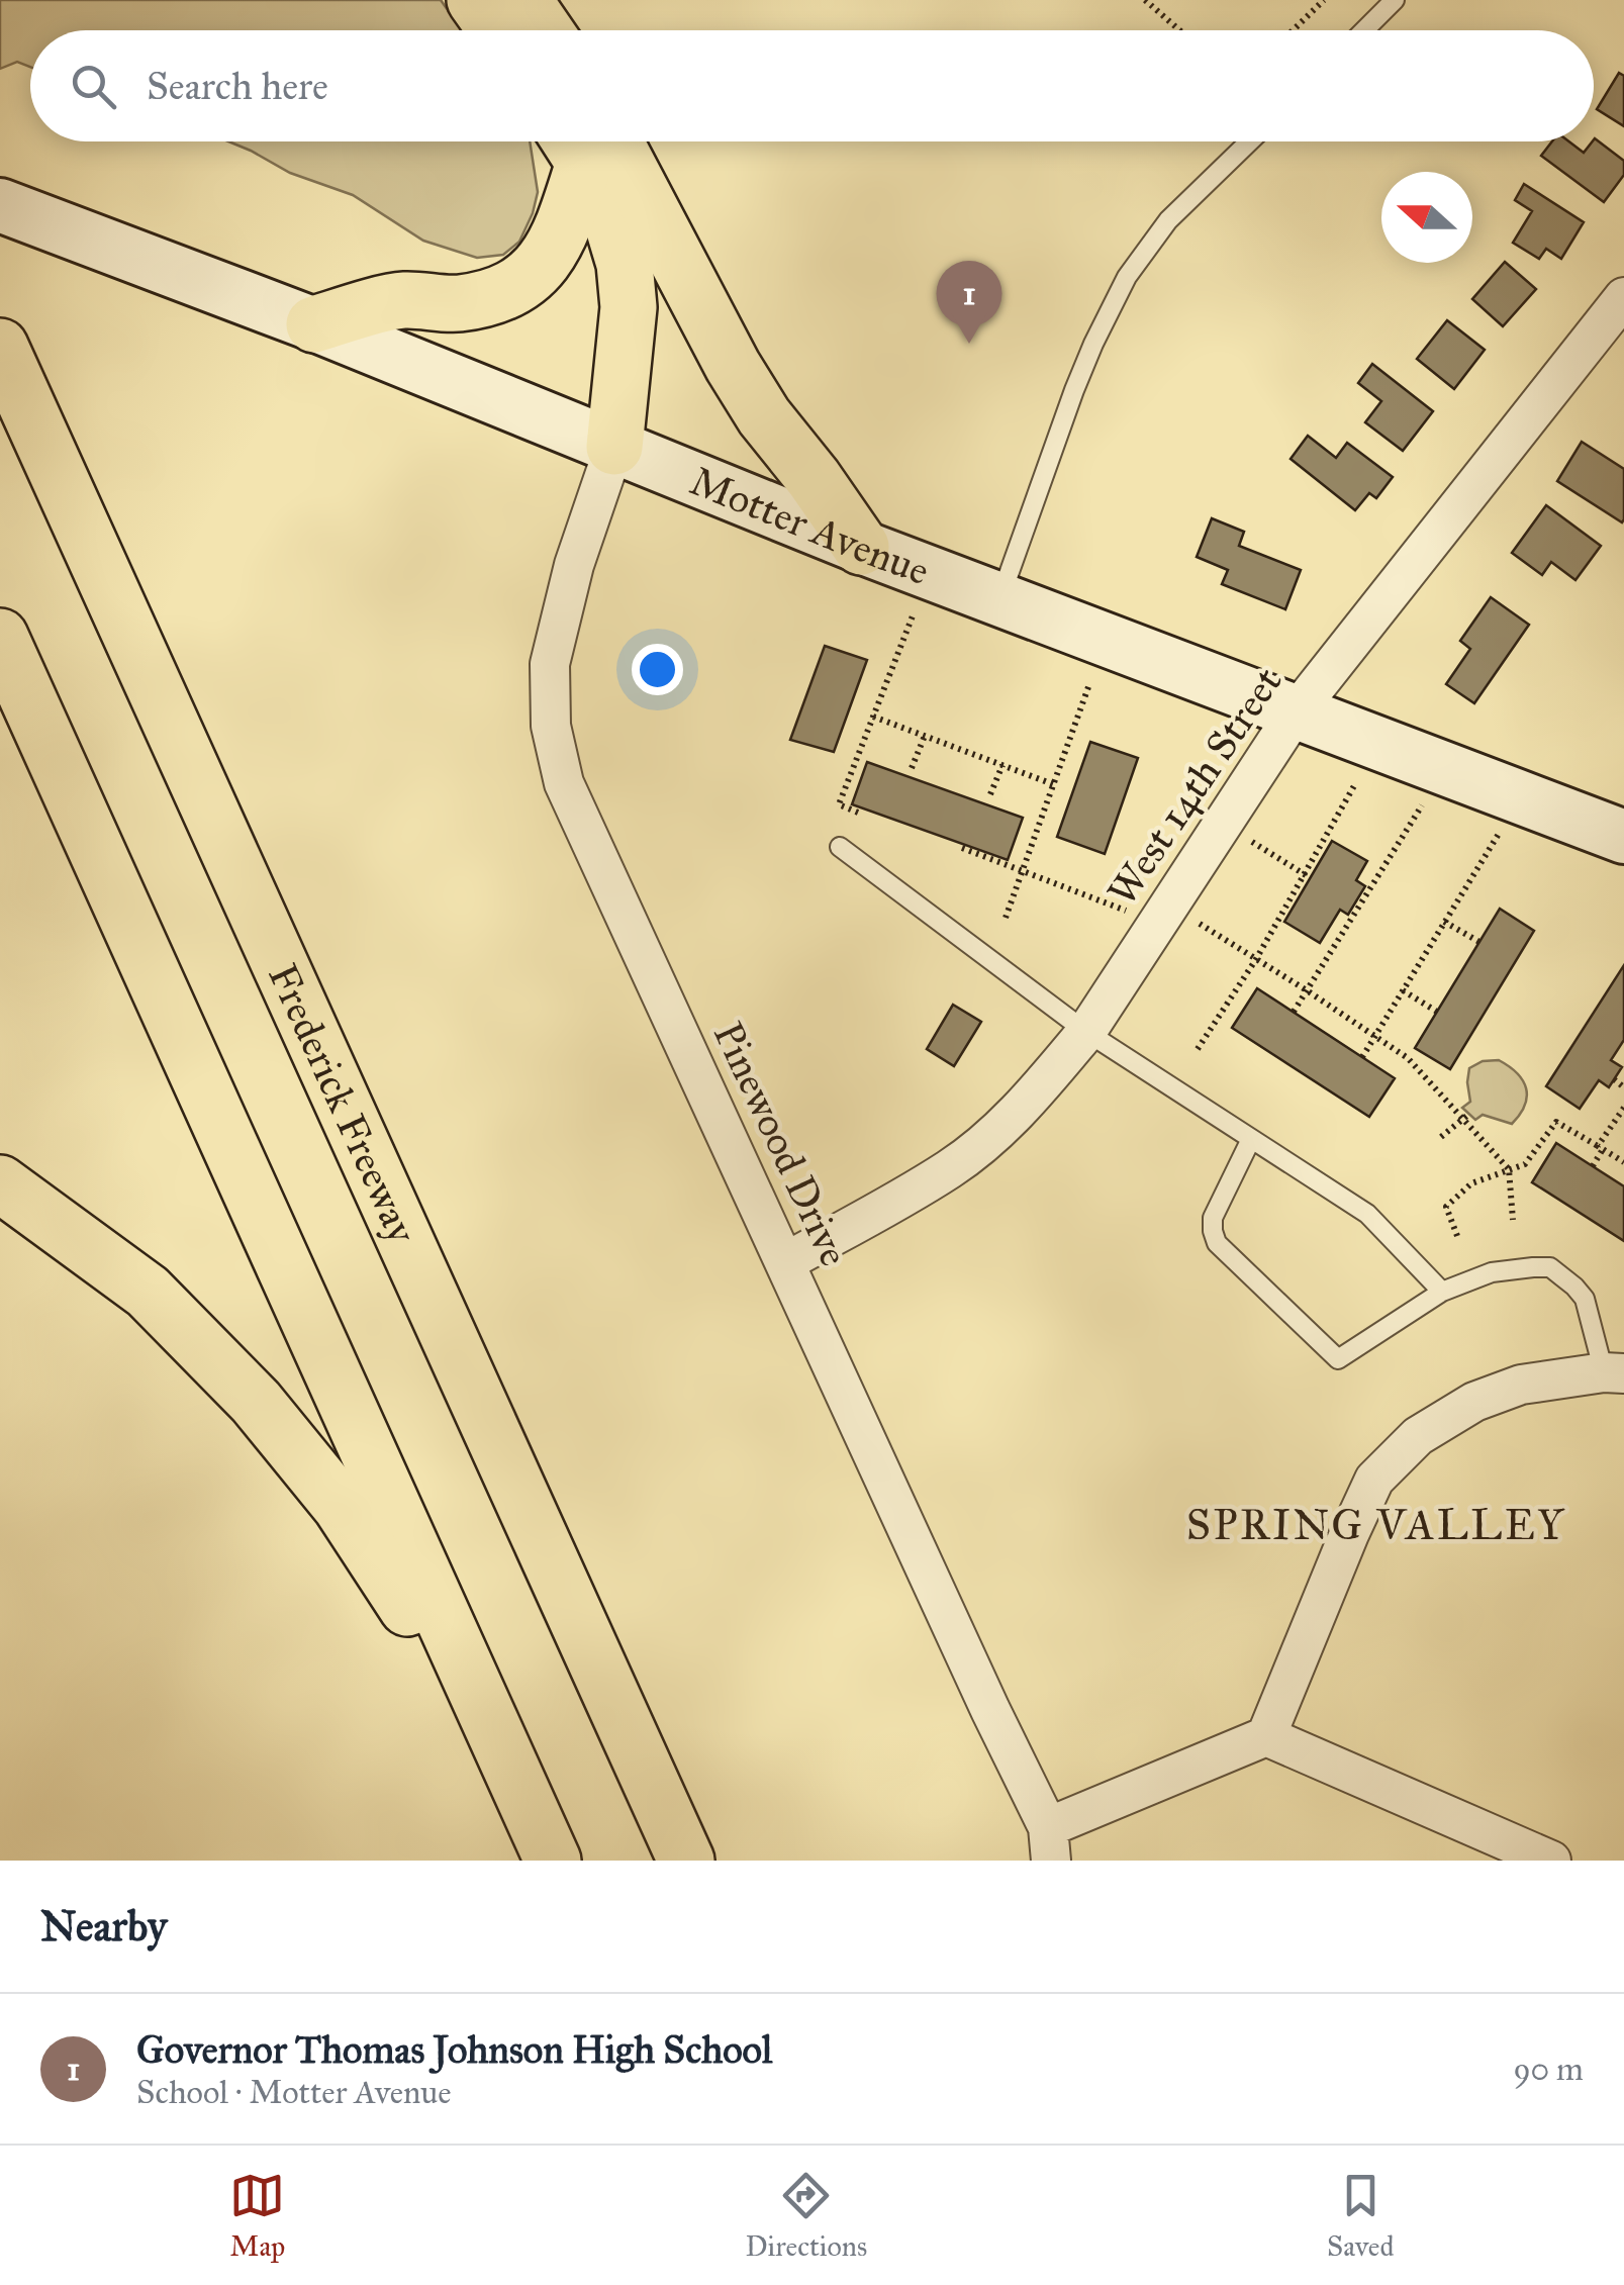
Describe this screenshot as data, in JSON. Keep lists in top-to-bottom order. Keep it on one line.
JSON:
{"streets":{"highway":["Frederick Freeway"],"main road":["Motter Avenue"],"street":["West 14th Street","Pinewood Drive"]},"crossings":[["Motter Avenue","West 14th Street"],["Motter Avenue","Pinewood Drive"],["West 14th Street","Pinewood Drive"]],"districts":["SPRING VALLEY"],"north":"left","page":{"search":"Search here","pins":"1","heading":"Nearby","list":[{"mark":"1","name":"Governor Thomas Johnson High School","note":"School · Motter Avenue","value":"90 m"}],"nav":["Map","Directions","Saved"]}}
